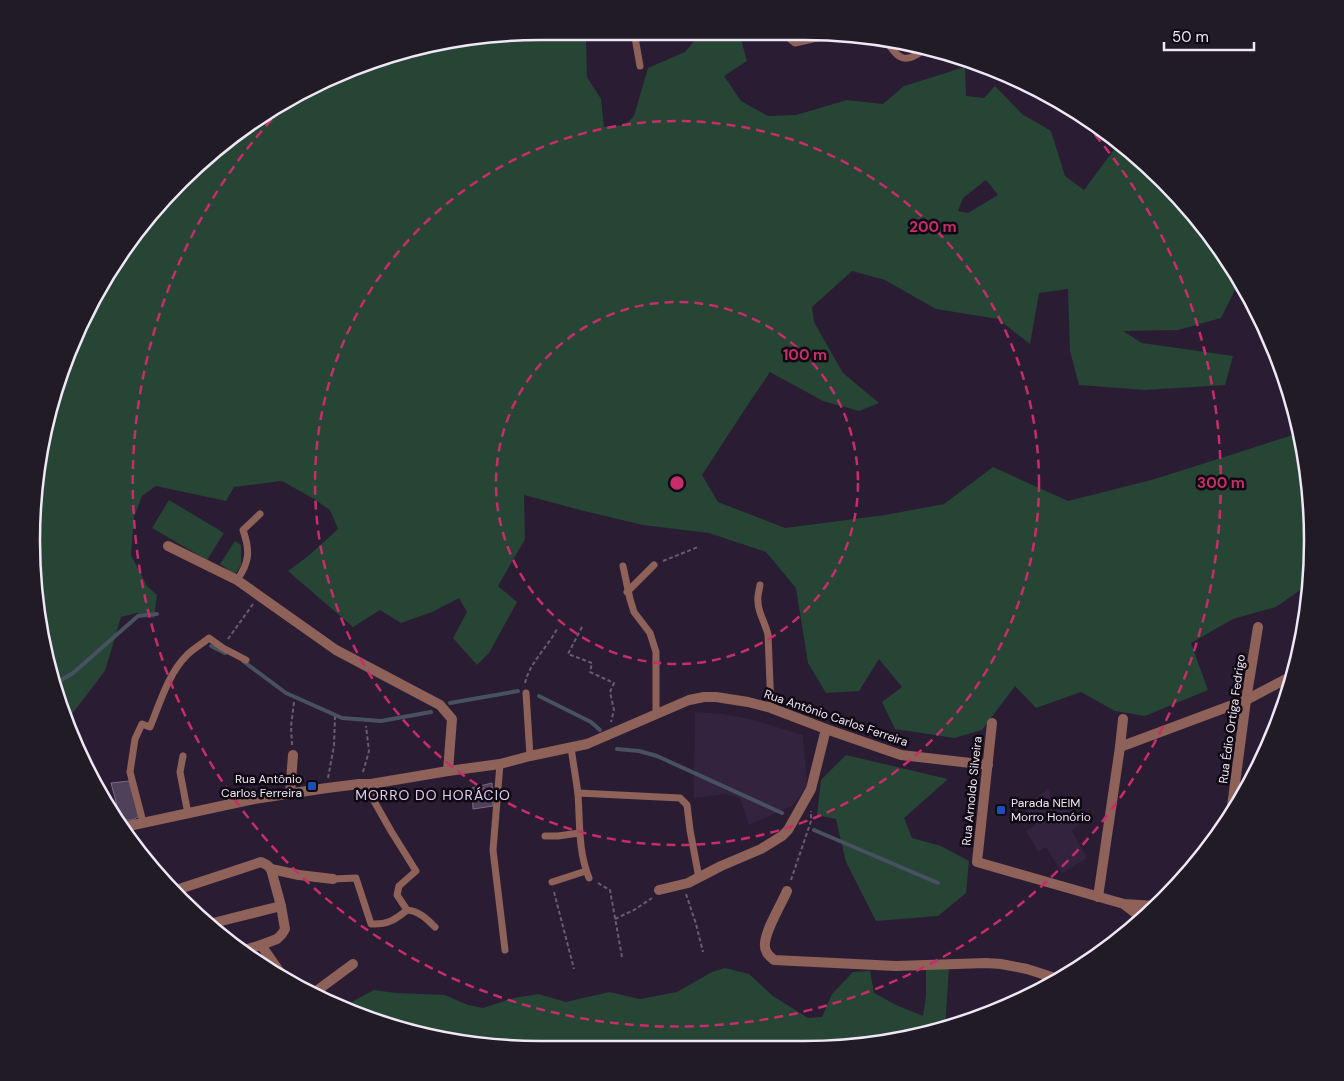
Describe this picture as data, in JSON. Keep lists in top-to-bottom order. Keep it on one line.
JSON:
{"streets":{"street":["Rua Antônio Carlos Ferreira","Rua Édio Ortiga Fedrigo","Rua Arnoldo Silveira"]},"crossings":[["Rua Antônio Carlos Ferreira","Rua Arnoldo Silveira"]],"districts":["MORRO DO HORÁCIO"],"places":{"transit":["Rua Antônio Carlos Ferreira","Parada NEIM Morro Honório"]},"scale_bar":"50 m","rings":["200 m","100 m","300 m"]}
